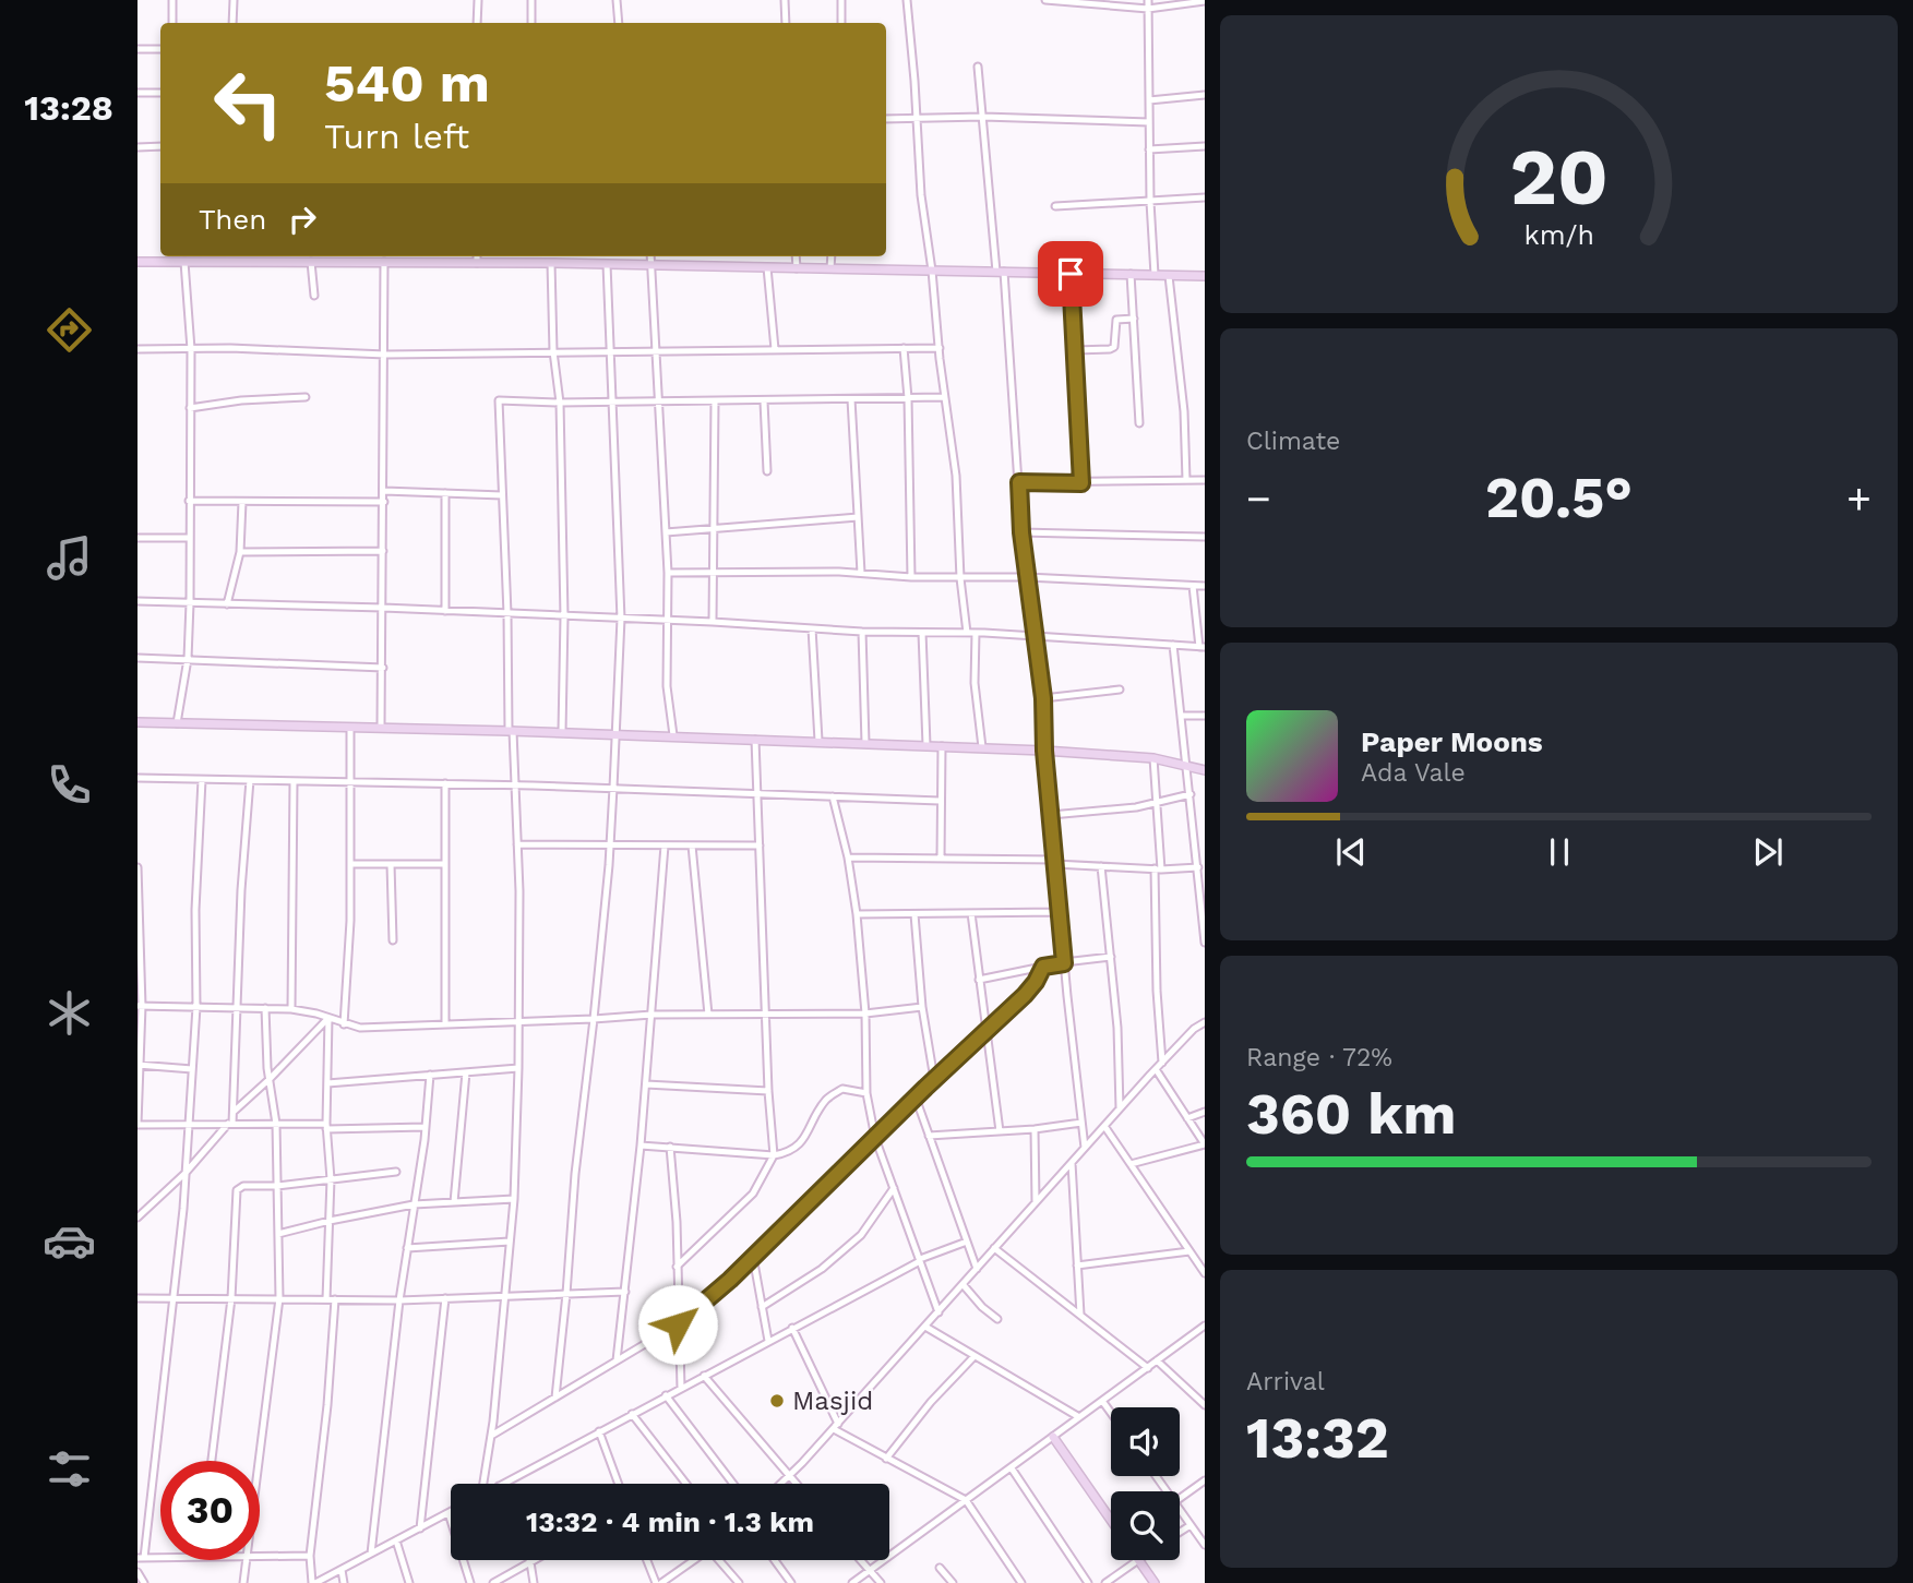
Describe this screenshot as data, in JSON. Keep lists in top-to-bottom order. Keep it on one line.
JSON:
{"places":["Masjid"],"page":{"tabs":"13:28","turn":["540 m","Turn left"],"then":"Then","tile":["Climate",["Range · 72%","360 km"],["Arrival","13:32"]],"heat":["−","20.5°","+"],"song":["Paper Moons","Ada Vale"],"limit":"30","trip":"13:32 · 4 min · 1.3 km","gauge":["20","km/h"]}}
